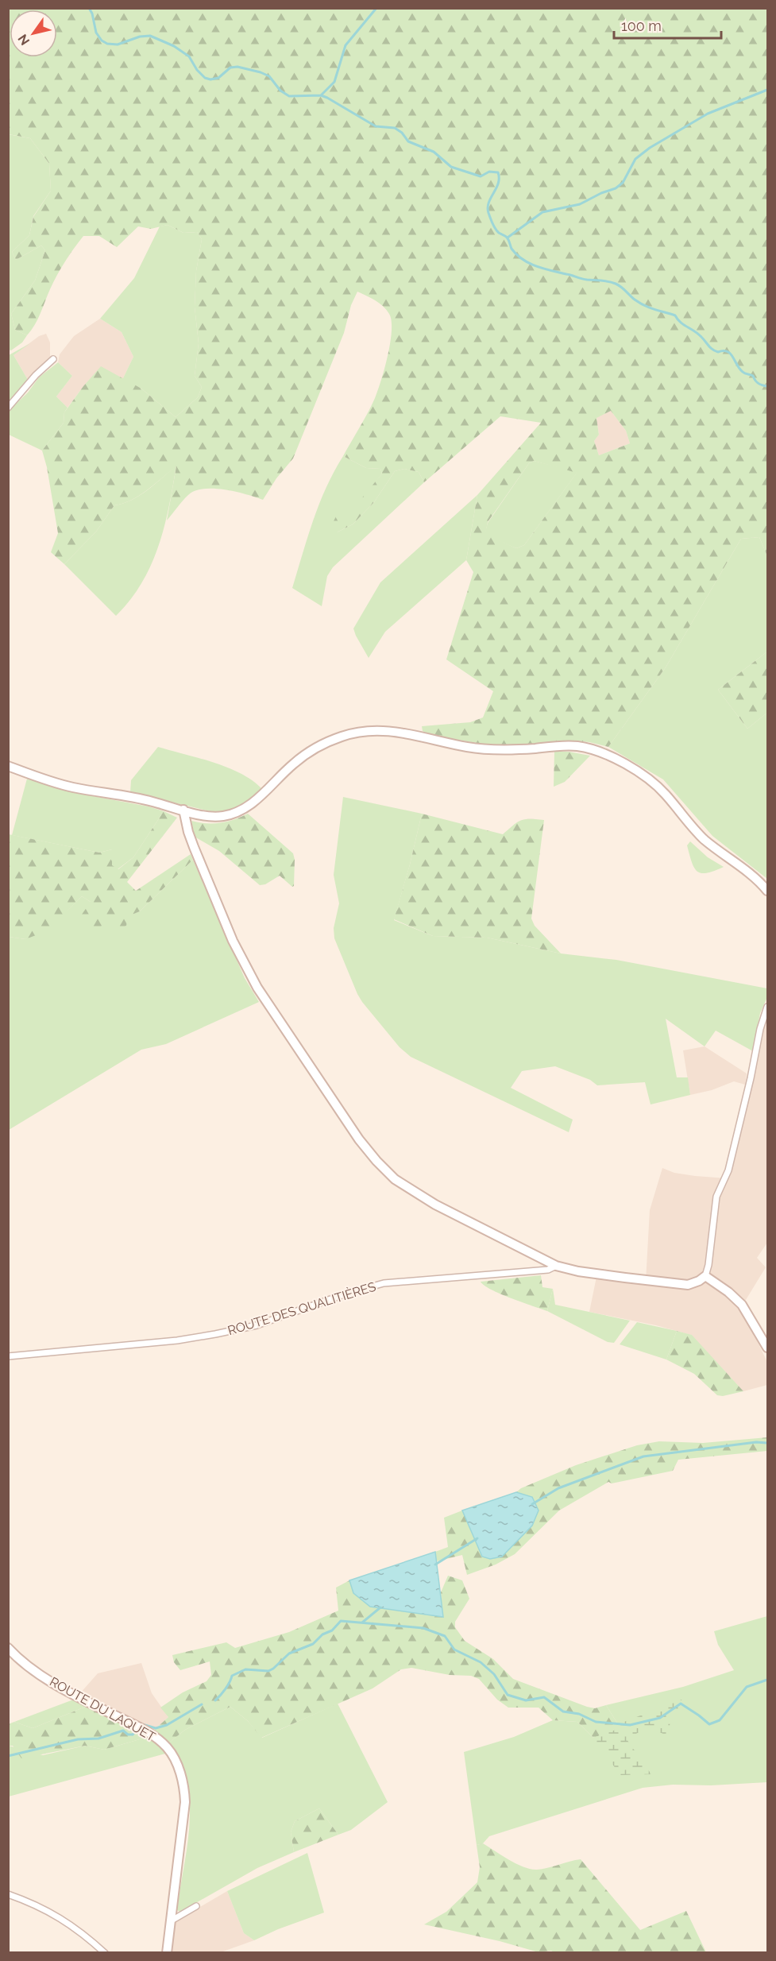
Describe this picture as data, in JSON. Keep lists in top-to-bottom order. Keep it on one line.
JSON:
{"streets":{"street":["ROUTE DES QUALITIÈRES","ROUTE DU LAQUET"]},"scale_bar":"100 m","north":"bottom left"}
